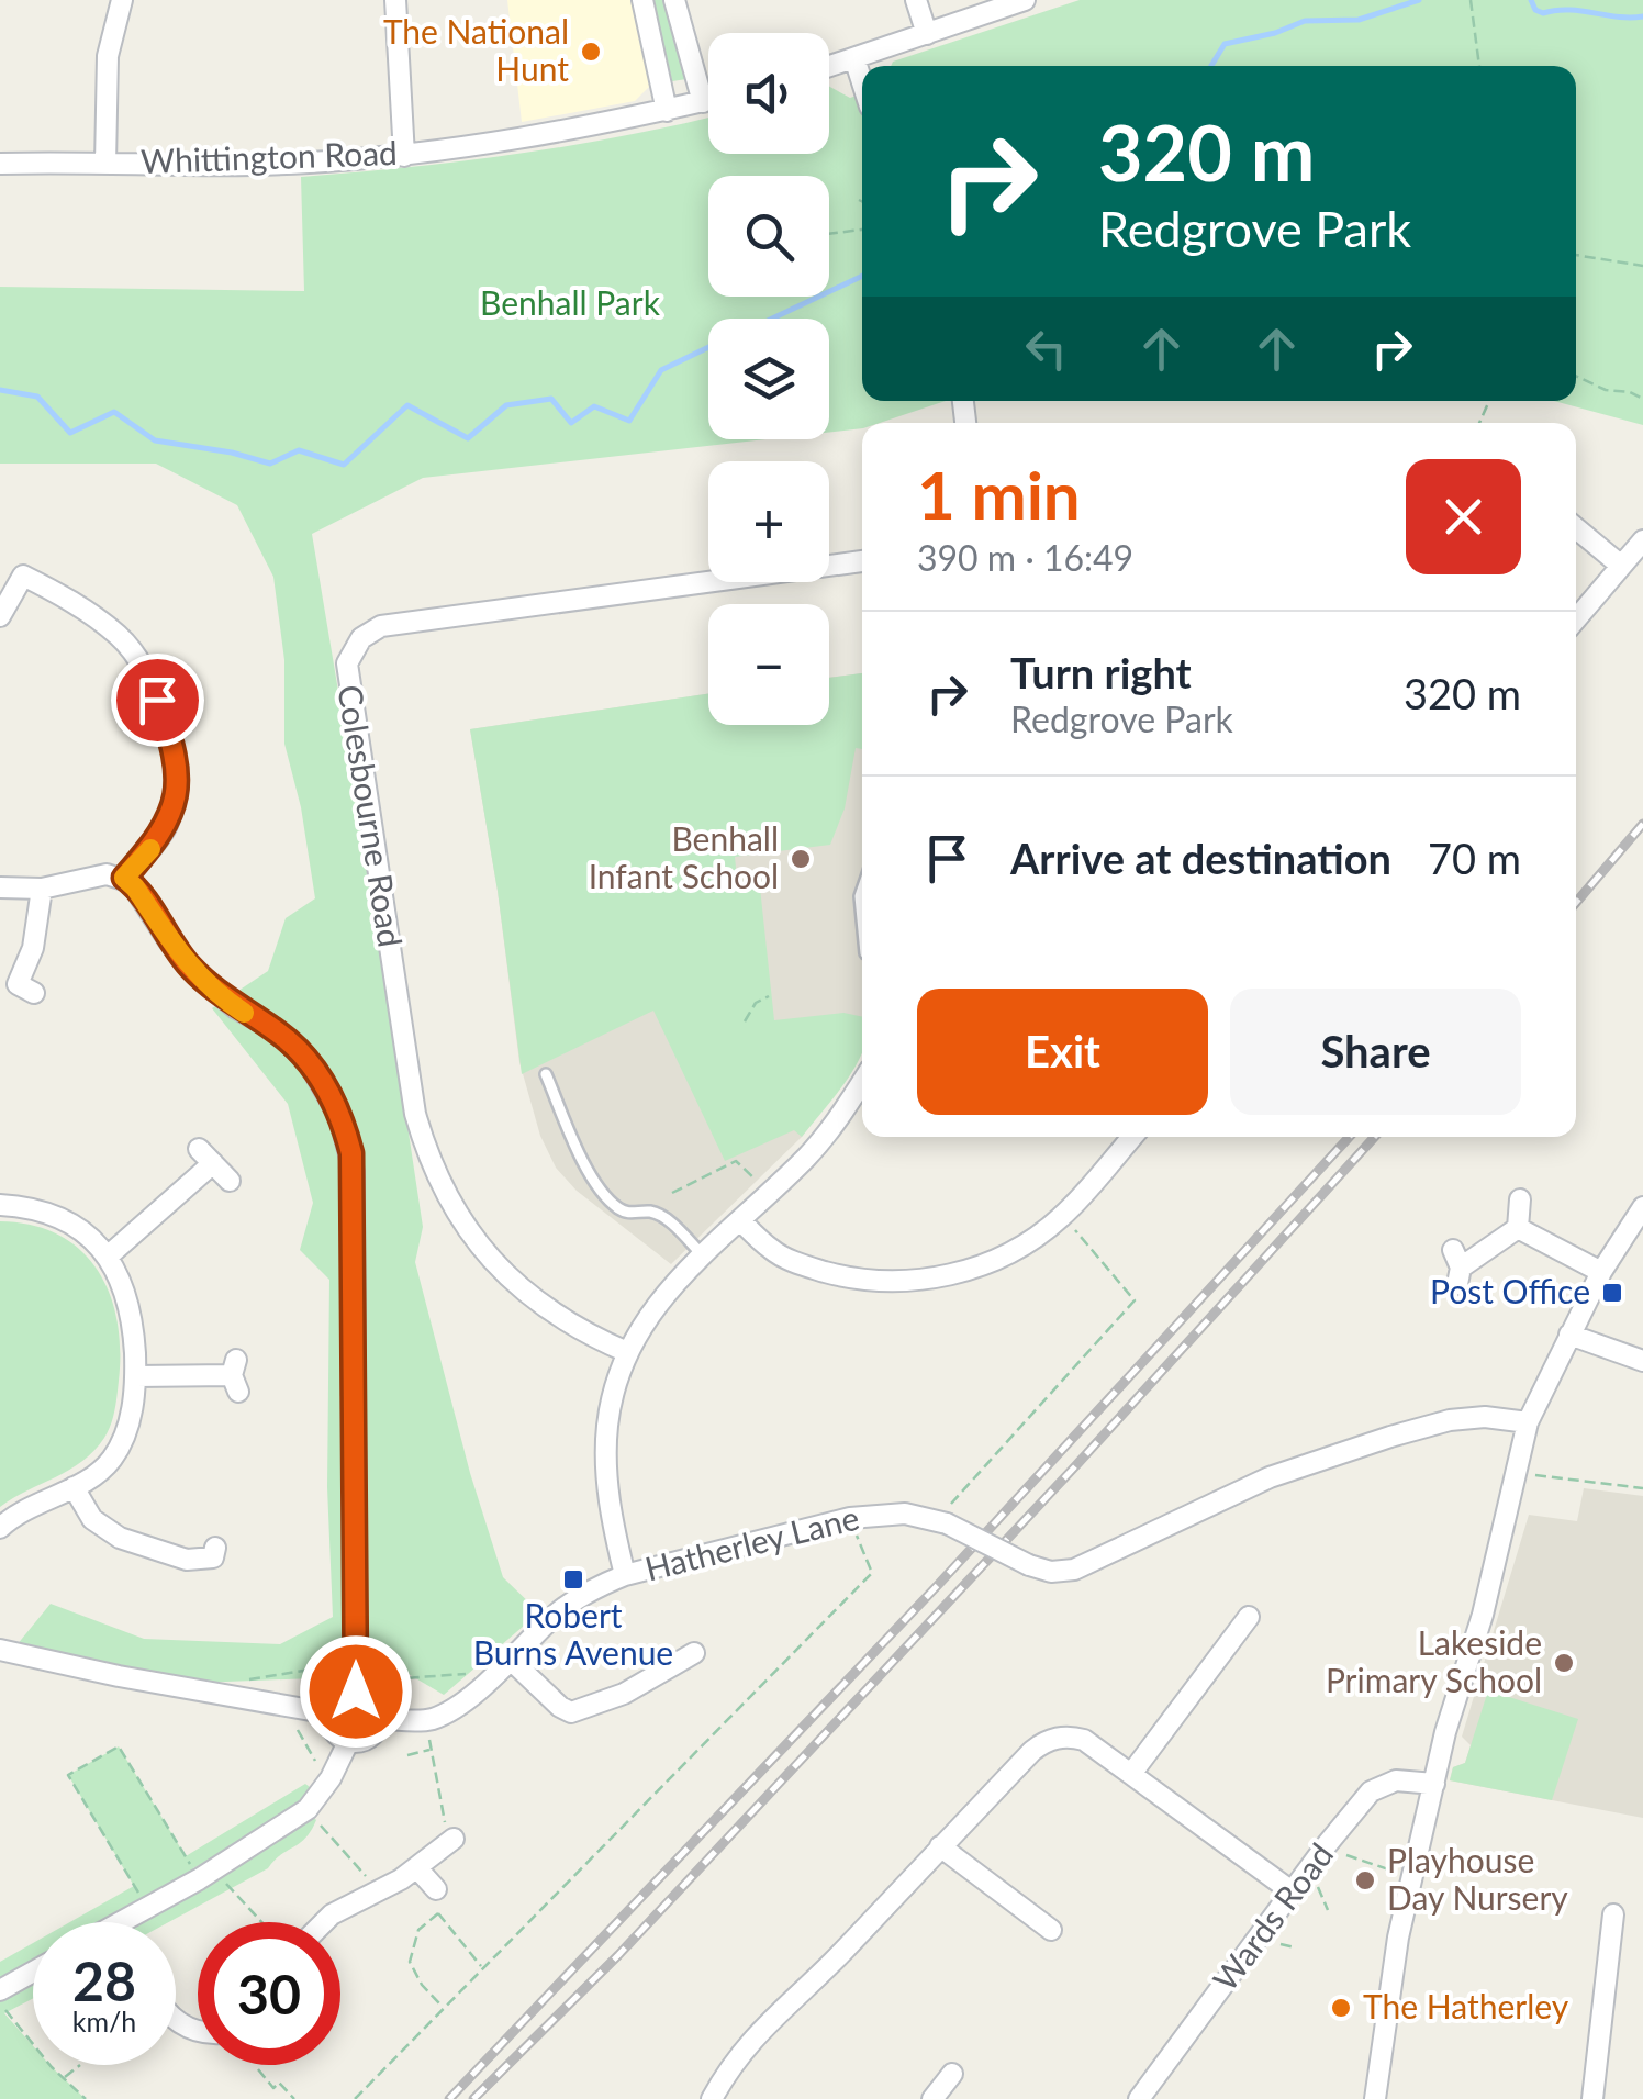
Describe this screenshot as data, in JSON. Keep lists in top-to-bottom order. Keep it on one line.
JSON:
{"streets":{"street":["Whittington Road","Colesbourne Road","Hatherley Lane","Wards Road"]},"parks":["Benhall Park"],"places":{"other":["The National Hunt","Benhall Infant School","Lakeside Primary School","Playhouse Day Nursery","The Hatherley"],"transit":["Post Office","Robert Burns Avenue"]},"page":{"map_buttons":["+","−"],"turn":["320 m","Redgrove Park"],"heading":["1 min","390 m · 16:49"],"list":[{"name":"Turn right","note":"Redgrove Park","value":"320 m"},{"name":"Arrive at destination","value":"70 m"}],"buttons":["Exit","Share"],"speed":"28 km/h","limit":"30"}}
